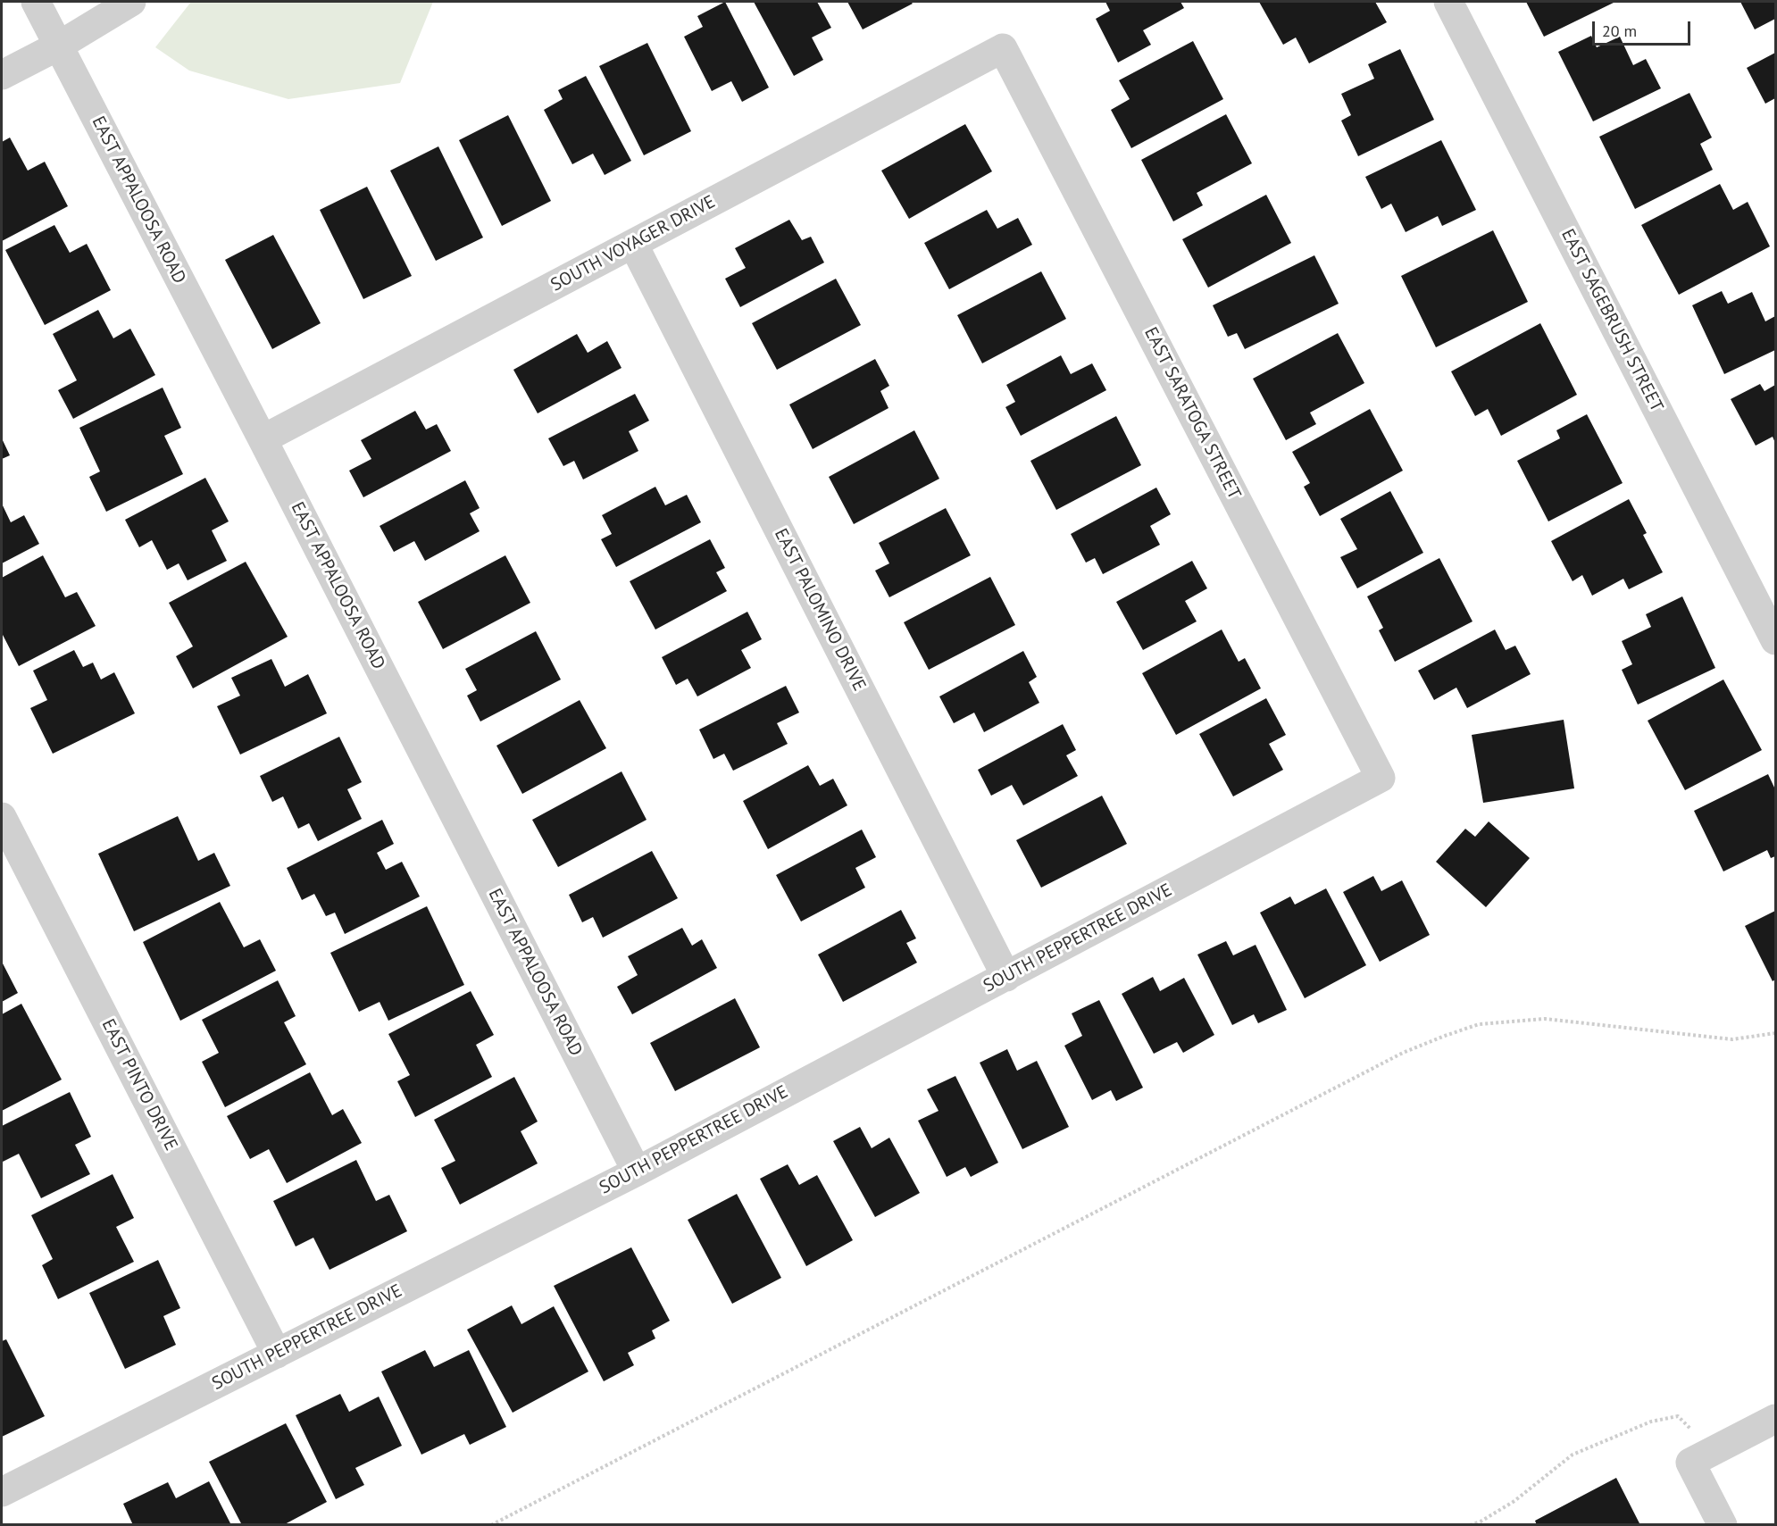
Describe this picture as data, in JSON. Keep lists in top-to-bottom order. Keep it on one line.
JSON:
{"streets":{"street":["EAST APPALOOSA ROAD","SOUTH VOYAGER DRIVE","EAST SAGEBRUSH STREET","EAST SARATOGA STREET","EAST PALOMINO DRIVE","SOUTH PEPPERTREE DRIVE","EAST PINTO DRIVE"]},"crossings":[["EAST APPALOOSA ROAD","SOUTH VOYAGER DRIVE"],["EAST APPALOOSA ROAD","SOUTH PEPPERTREE DRIVE"],["SOUTH VOYAGER DRIVE","EAST SARATOGA STREET"],["SOUTH VOYAGER DRIVE","EAST PALOMINO DRIVE"],["EAST SARATOGA STREET","SOUTH PEPPERTREE DRIVE"],["EAST PALOMINO DRIVE","SOUTH PEPPERTREE DRIVE"],["SOUTH PEPPERTREE DRIVE","EAST PINTO DRIVE"]],"scale_bar":"20 m"}
